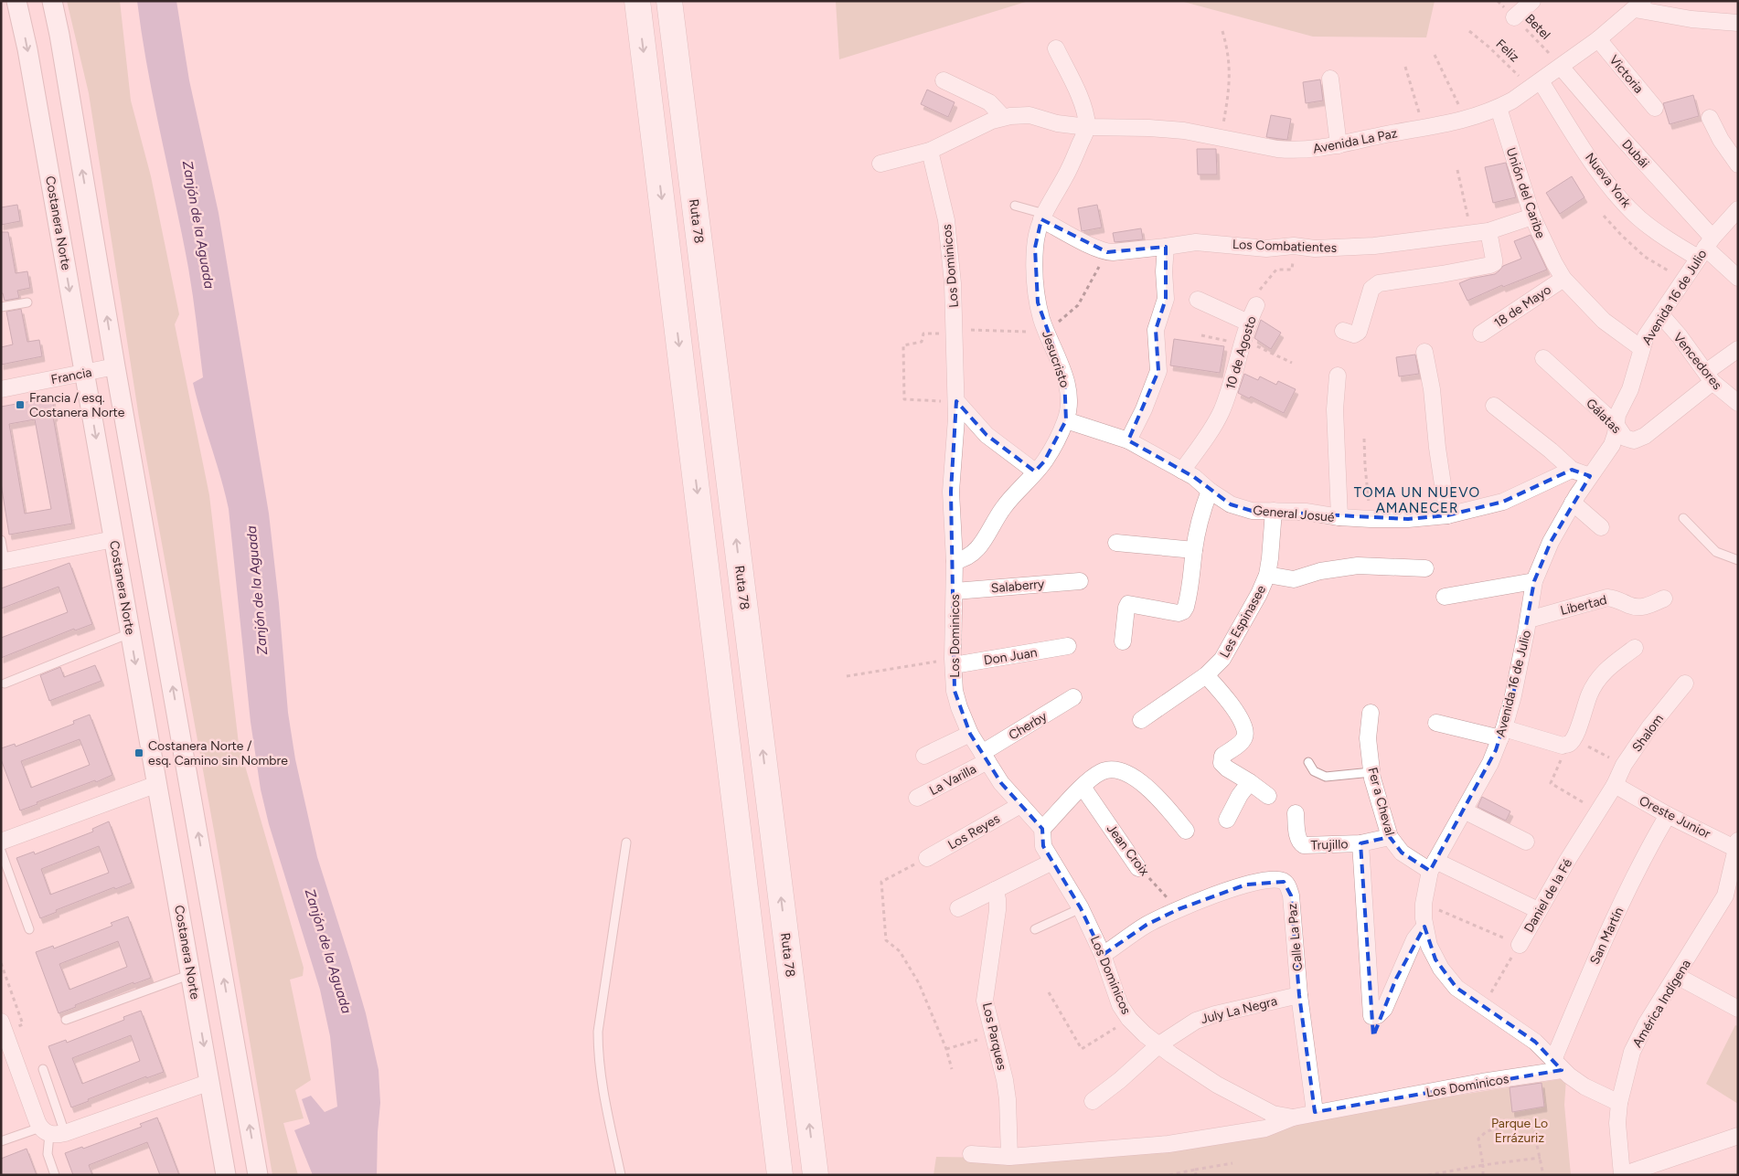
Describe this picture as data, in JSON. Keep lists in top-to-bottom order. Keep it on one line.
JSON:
{"streets":{"highway":["Ruta 78"],"street":["Victoria","Avenida La Paz","Dubái","Nueva York","Unión del Caribe","Costanera Norte","Los Combatientes","Los Dominicos","Avenida 16 de Julio","18 de Mayo","10 de Agosto","Jesucristo","Vencedores","Francia","Gálatas","General Josué","Salaberry","Libertad","Les Espinasee","Don Juan","Cherby","Shalom","La Varilla","Fer a Cheval","Oreste Junior","Los Reyes","Trujillo","Jean Croix","Daniel de la Fé","San Martín","Calle La Paz","América Indígena","July La Negra","Los Parques"],"path":["Betel","Feliz"]},"crossings":[["Betel","Avenida La Paz"],["Betel","Dubái"],["Feliz","Avenida La Paz"],["Feliz","Nueva York"],["Victoria","Avenida La Paz"],["Avenida La Paz","Dubái"],["Avenida La Paz","Nueva York"],["Avenida La Paz","Unión del Caribe"],["Avenida La Paz","Los Dominicos"],["Avenida La Paz","Jesucristo"],["Dubái","Nueva York"],["Dubái","Avenida 16 de Julio"],["Nueva York","Avenida 16 de Julio"],["Unión del Caribe","Los Combatientes"],["Unión del Caribe","Avenida 16 de Julio"],["Unión del Caribe","18 de Mayo"],["Costanera Norte","Francia"],["Los Combatientes","10 de Agosto"],["Los Dominicos","Avenida 16 de Julio"],["Los Dominicos","Jesucristo"],["Los Dominicos","Salaberry"],["Los Dominicos","Don Juan"],["Los Dominicos","Cherby"],["Los Dominicos","La Varilla"],["Los Dominicos","Los Reyes"],["Los Dominicos","San Martín"],["Los Dominicos","Calle La Paz"],["Los Dominicos","July La Negra"],["Los Dominicos","Los Parques"],["Avenida 16 de Julio","Vencedores"],["Avenida 16 de Julio","Gálatas"],["Avenida 16 de Julio","Libertad"],["Avenida 16 de Julio","Fer a Cheval"],["Avenida 16 de Julio","Daniel de la Fé"],["Avenida 16 de Julio","San Martín"],["Avenida 16 de Julio","América Indígena"],["10 de Agosto","General Josué"],["Jesucristo","General Josué"],["Vencedores","Gálatas"],["General Josué","Les Espinasee"],["Cherby","La Varilla"],["Shalom","Oreste Junior"],["Shalom","Daniel de la Fé"],["Fer a Cheval","Trujillo"],["Fer a Cheval","Daniel de la Fé"],["Oreste Junior","Daniel de la Fé"],["Oreste Junior","San Martín"],["Oreste Junior","América Indígena"],["Jean Croix","Calle La Paz"],["Calle La Paz","July La Negra"]],"districts":["TOMA UN NUEVO AMANECER"],"water":["Zanjón de la Aguada"],"parks":["Parque Lo Errázuriz"],"places":{"transit":["Francia / esq. Costanera Norte","Costanera Norte / esq. Camino sin Nombre"]}}
